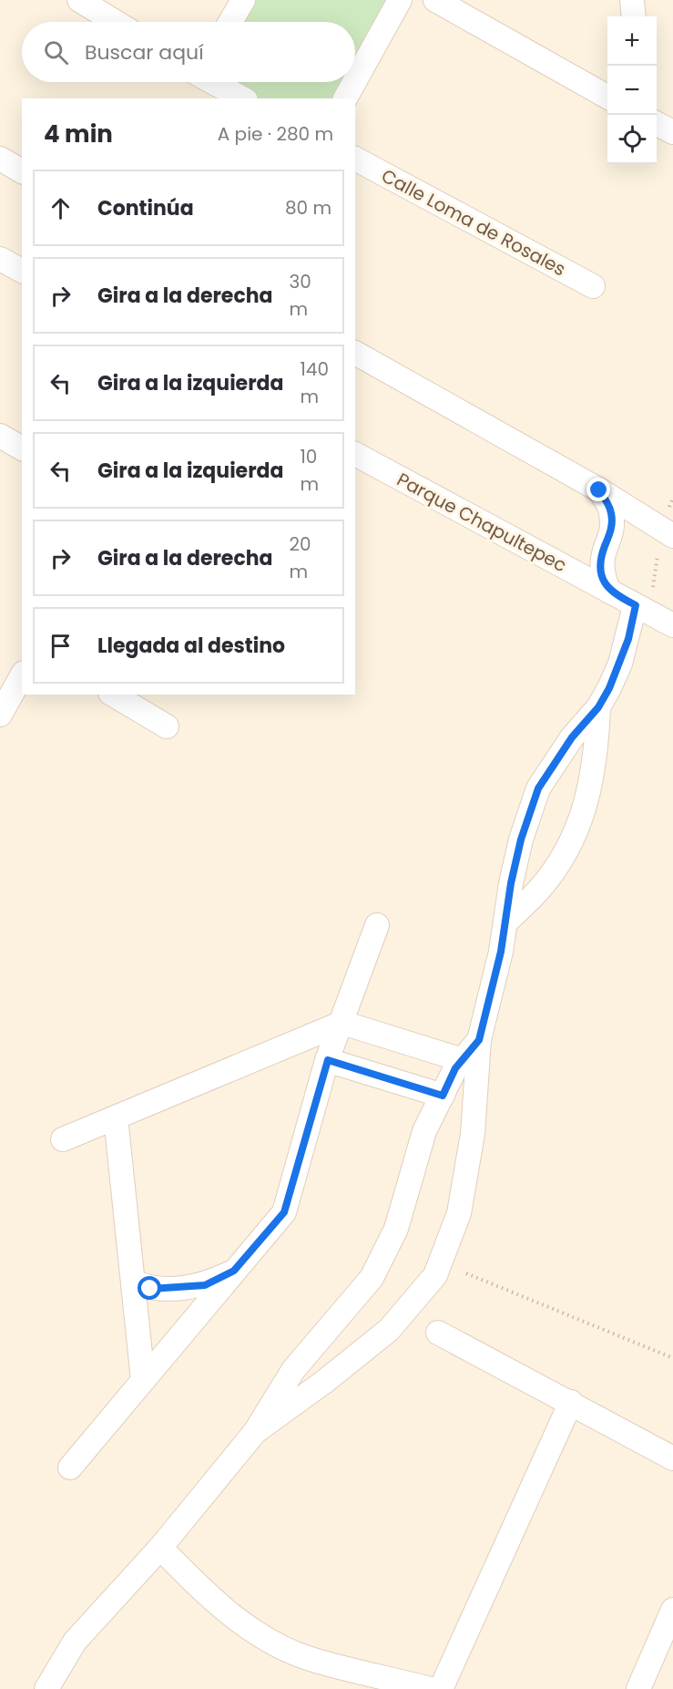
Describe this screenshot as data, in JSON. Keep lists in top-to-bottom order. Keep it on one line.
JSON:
{"streets":{"street":["Calle Loma de Rosales","Parque Chapultepec"]},"page":{"map_buttons":["+","−"],"search":"Buscar aquí","heading":["4 min","A pie · 280 m"],"list":[["Continúa","80 m"],["Gira a la derecha","30 m"],["Gira a la izquierda","140 m"],["Gira a la izquierda","10 m"],["Gira a la derecha","20 m"],"Llegada al destino"]}}
